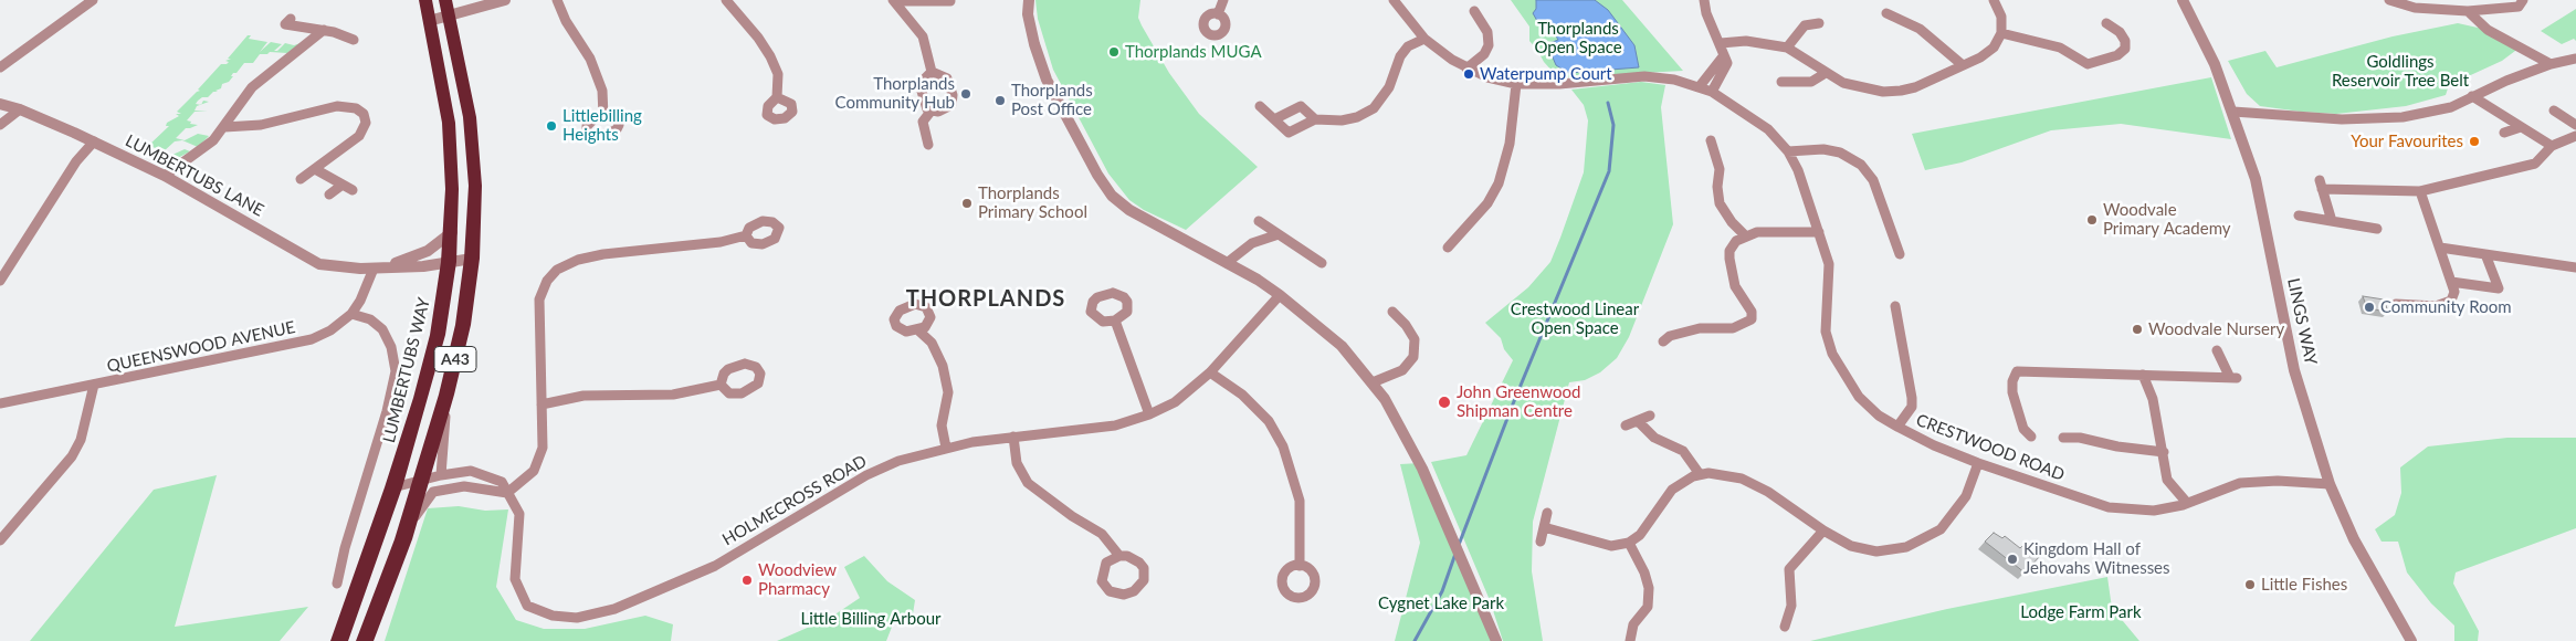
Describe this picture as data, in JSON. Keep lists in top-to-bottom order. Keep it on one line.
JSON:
{"streets":{"highway":["A43","LUMBERTUBS WAY"],"street":["LUMBERTUBS LANE","LINGS WAY","QUEENSWOOD AVENUE","CRESTWOOD ROAD","HOLMECROSS ROAD"]},"crossings":[["LUMBERTUBS LANE","QUEENSWOOD AVENUE"],["LINGS WAY","CRESTWOOD ROAD"],["QUEENSWOOD AVENUE","LUMBERTUBS WAY"],["A43","HOLMECROSS ROAD"],["LUMBERTUBS WAY","HOLMECROSS ROAD"]],"districts":["THORPLANDS"],"parks":["Thorplands Open Space","Goldlings Reservoir Tree Belt","Crestwood Linear Open Space","Cygnet Lake Park","Lodge Farm Park","Little Billing Arbour"],"places":["Thorplands MUGA","Waterpump Court","Thorplands Community Hub","Thorplands Post Office","Littlebilling Heights","Your Favourites","Thorplands Primary School","Woodvale Primary Academy","Community Room","Woodvale Nursery","John Greenwood Shipman Centre","Kingdom Hall of Jehovahs Witnesses","Woodview Pharmacy","Little Fishes"]}
